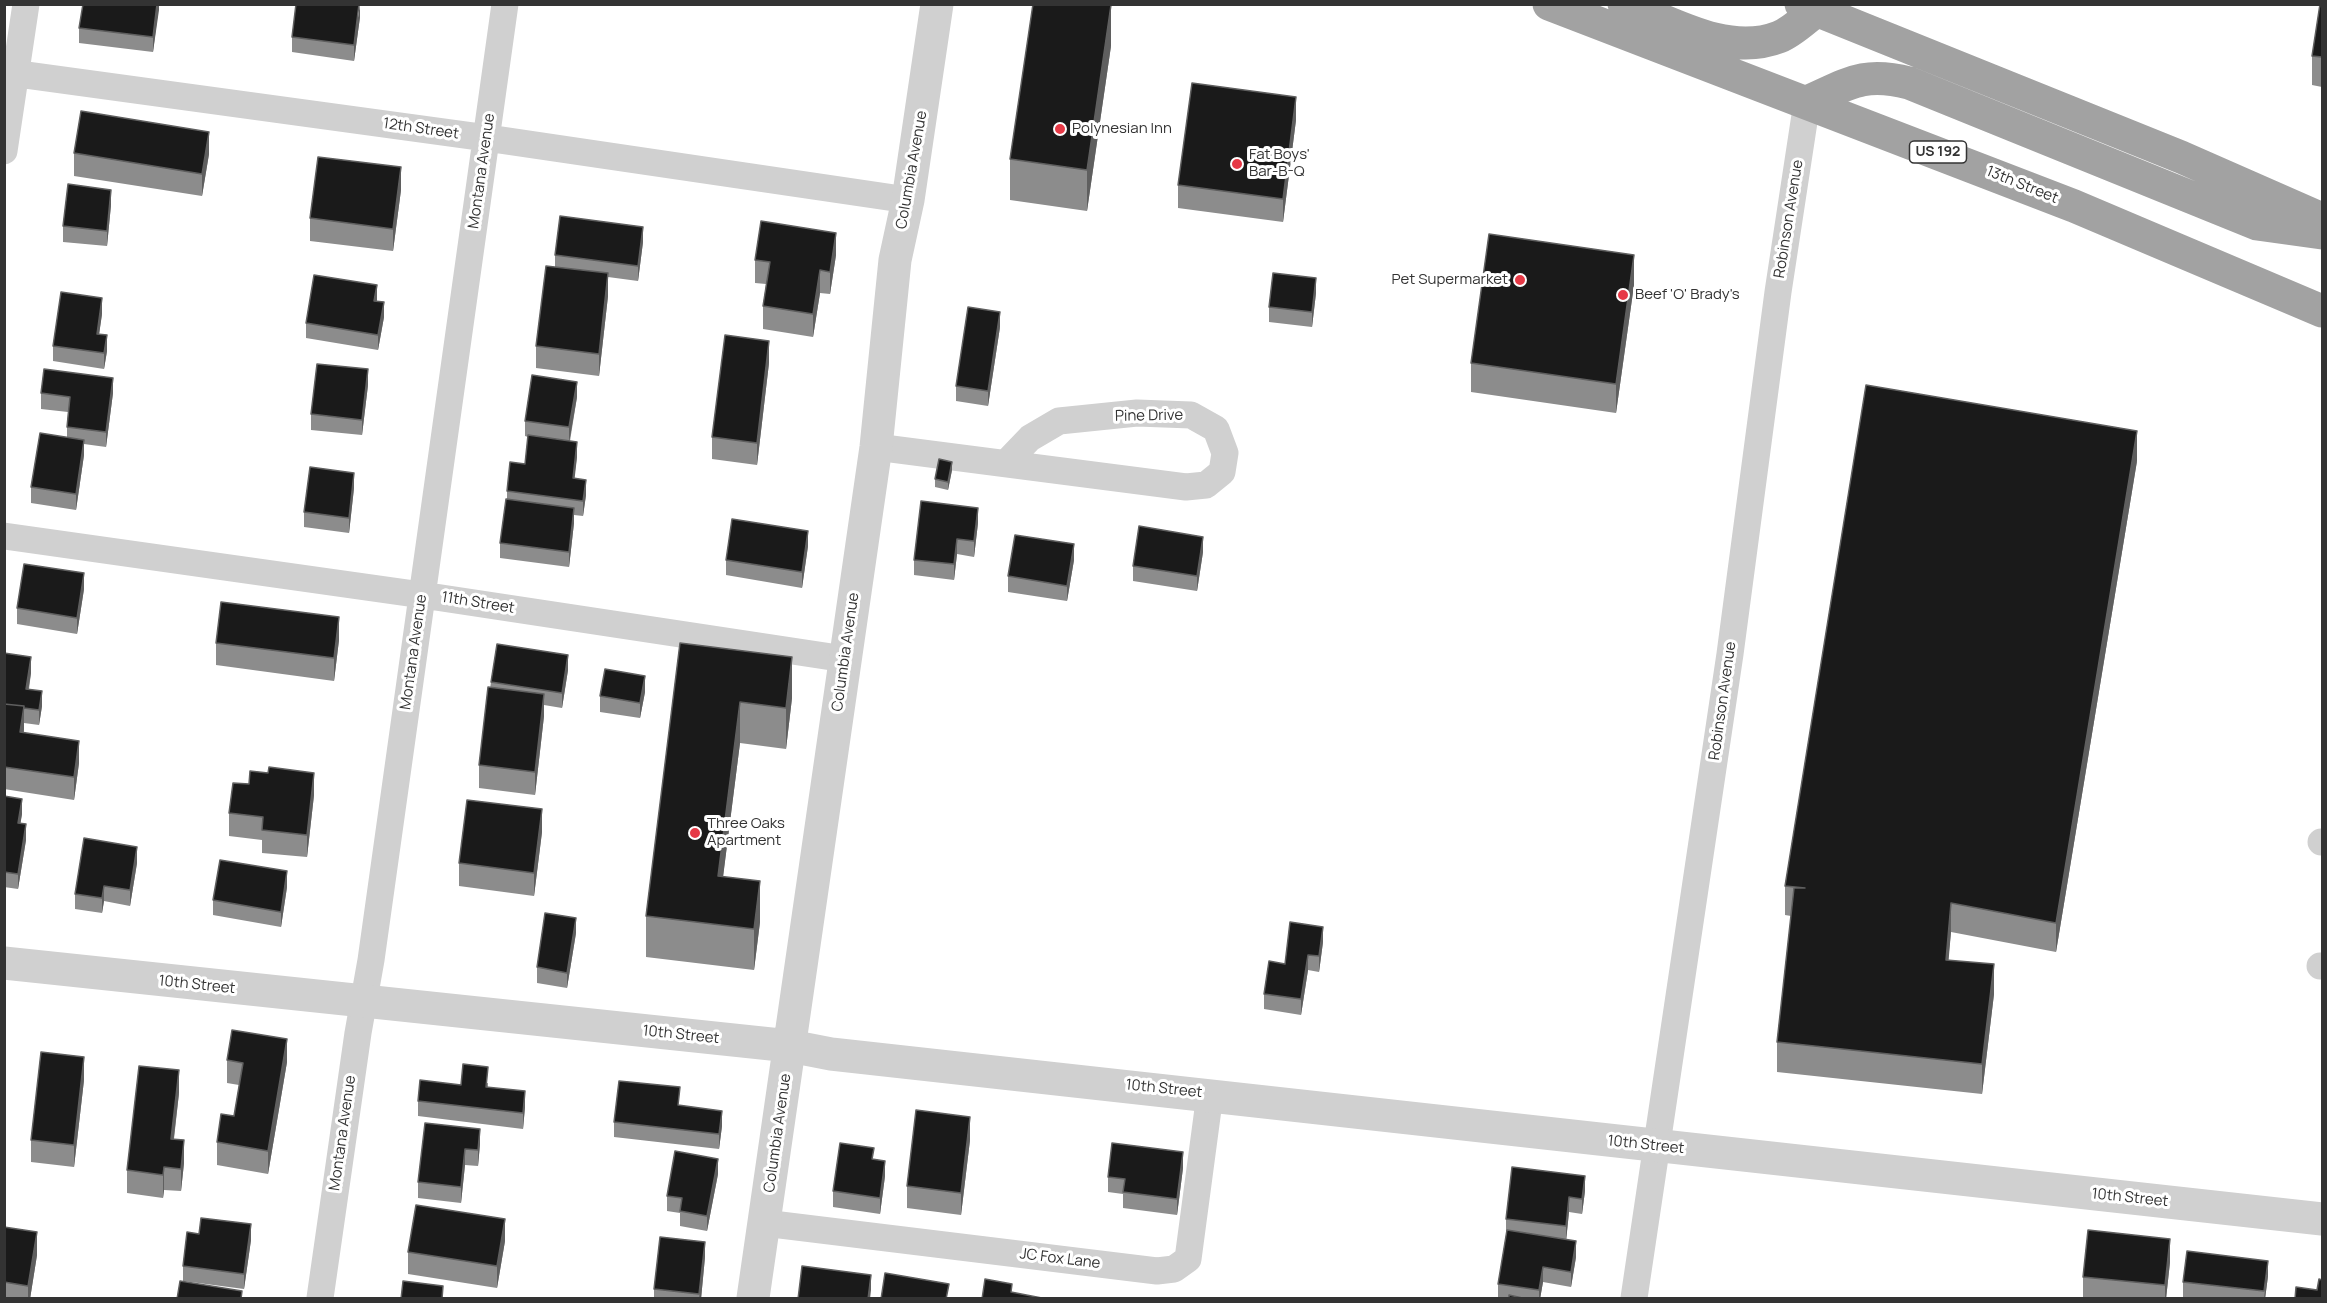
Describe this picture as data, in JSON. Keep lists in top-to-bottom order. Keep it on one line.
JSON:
{"streets":{"highway":["US 192","13th Street"],"street":["12th Street","Columbia Avenue","Montana Avenue","Robinson Avenue","Pine Drive","11th Street","10th Street","JC Fox Lane"]},"crossings":[["12th Street","Columbia Avenue"],["12th Street","Montana Avenue"],["Columbia Avenue","Pine Drive"],["Columbia Avenue","11th Street"],["Columbia Avenue","10th Street"],["Columbia Avenue","JC Fox Lane"],["Montana Avenue","11th Street"],["Montana Avenue","10th Street"],["13th Street","Robinson Avenue"],["Robinson Avenue","10th Street"],["10th Street","JC Fox Lane"]],"places":["Polynesian Inn","Fat Boys' Bar-B-Q","Pet Supermarket","Beef 'O' Brady's","Three Oaks Apartment"]}
